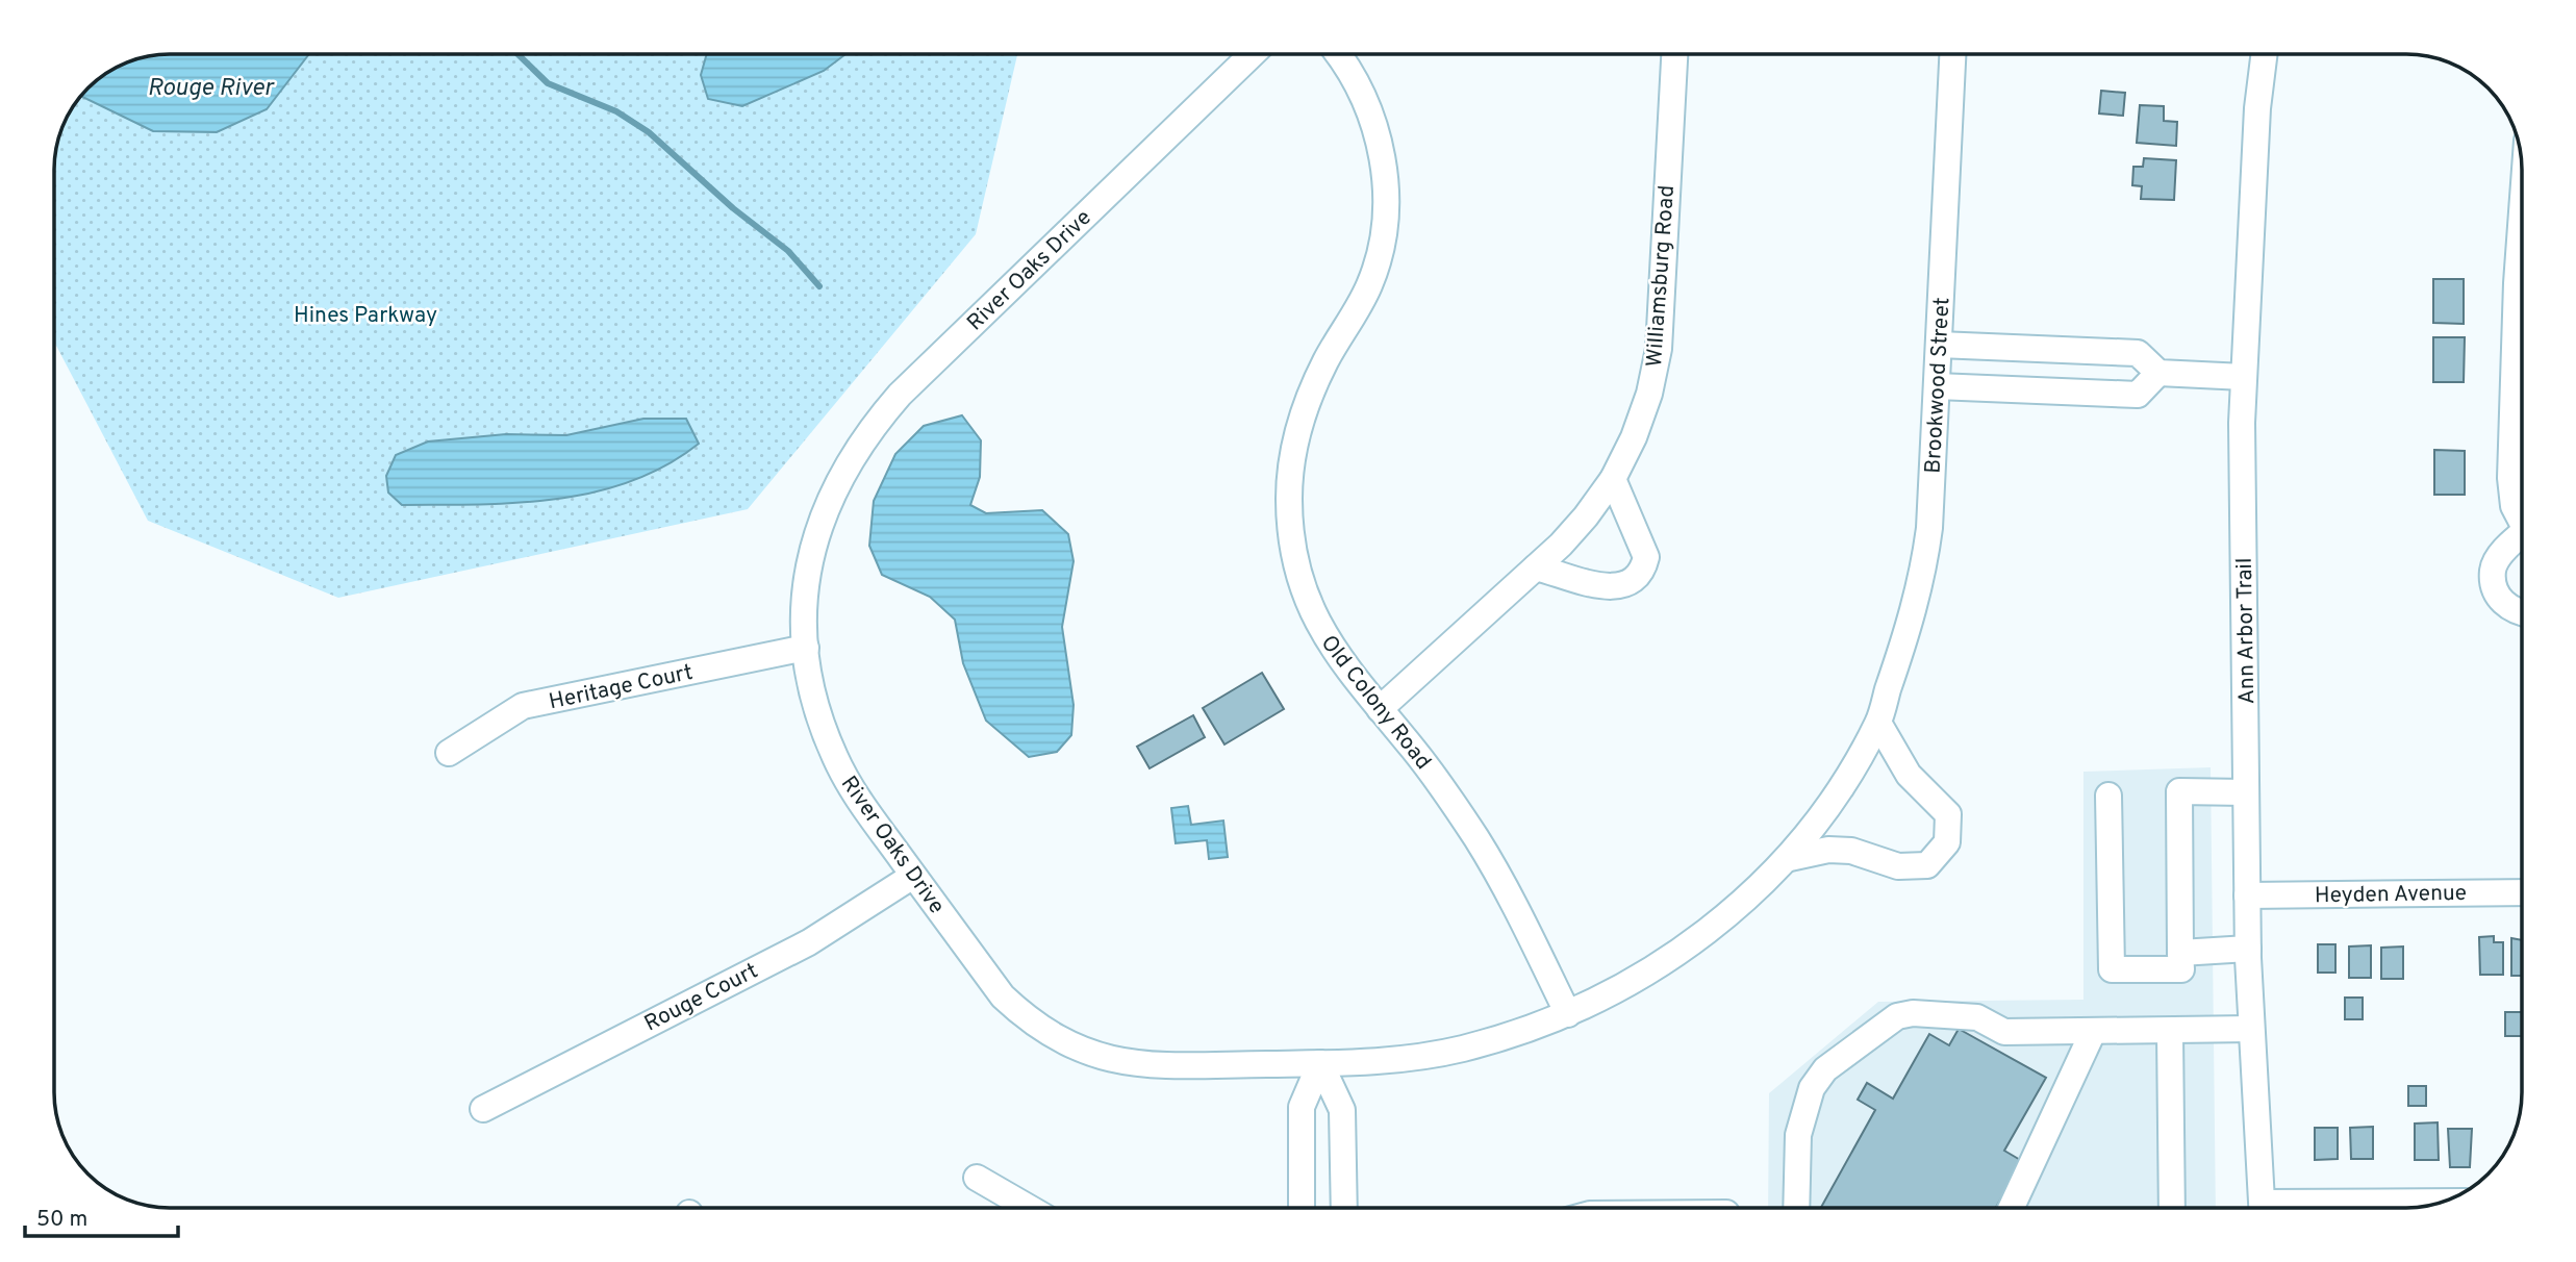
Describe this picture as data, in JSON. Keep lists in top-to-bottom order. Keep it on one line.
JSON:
{"streets":{"street":["River Oaks Drive","Williamsburg Road","Brookwood Street","Ann Arbor Trail","Heritage Court","Old Colony Road","Heyden Avenue","Rouge Court"]},"crossings":[["River Oaks Drive","Brookwood Street"],["River Oaks Drive","Heritage Court"],["River Oaks Drive","Rouge Court"],["Williamsburg Road","Old Colony Road"],["Brookwood Street","Old Colony Road"],["Ann Arbor Trail","Heyden Avenue"]],"water":["Rouge River"],"parks":["Hines Parkway"],"scale_bar":"50 m"}
